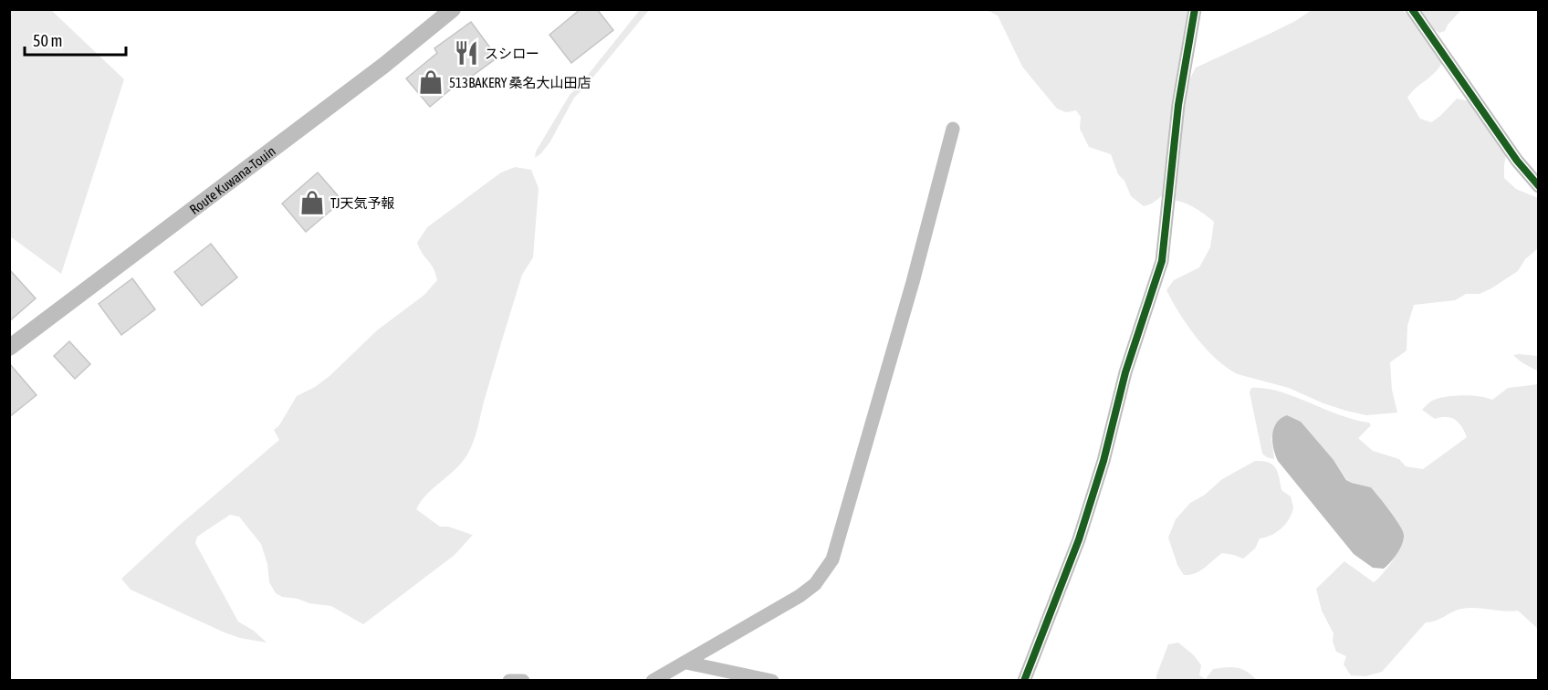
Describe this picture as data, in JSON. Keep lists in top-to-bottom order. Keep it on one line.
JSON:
{"streets":{"main road":["Route Kuwana-Touin"]},"places":{"restaurant":["スシロー"],"shop":["513BAKERY 桑名大山田店","TJ天気予報"]},"scale_bar":"50 m"}
